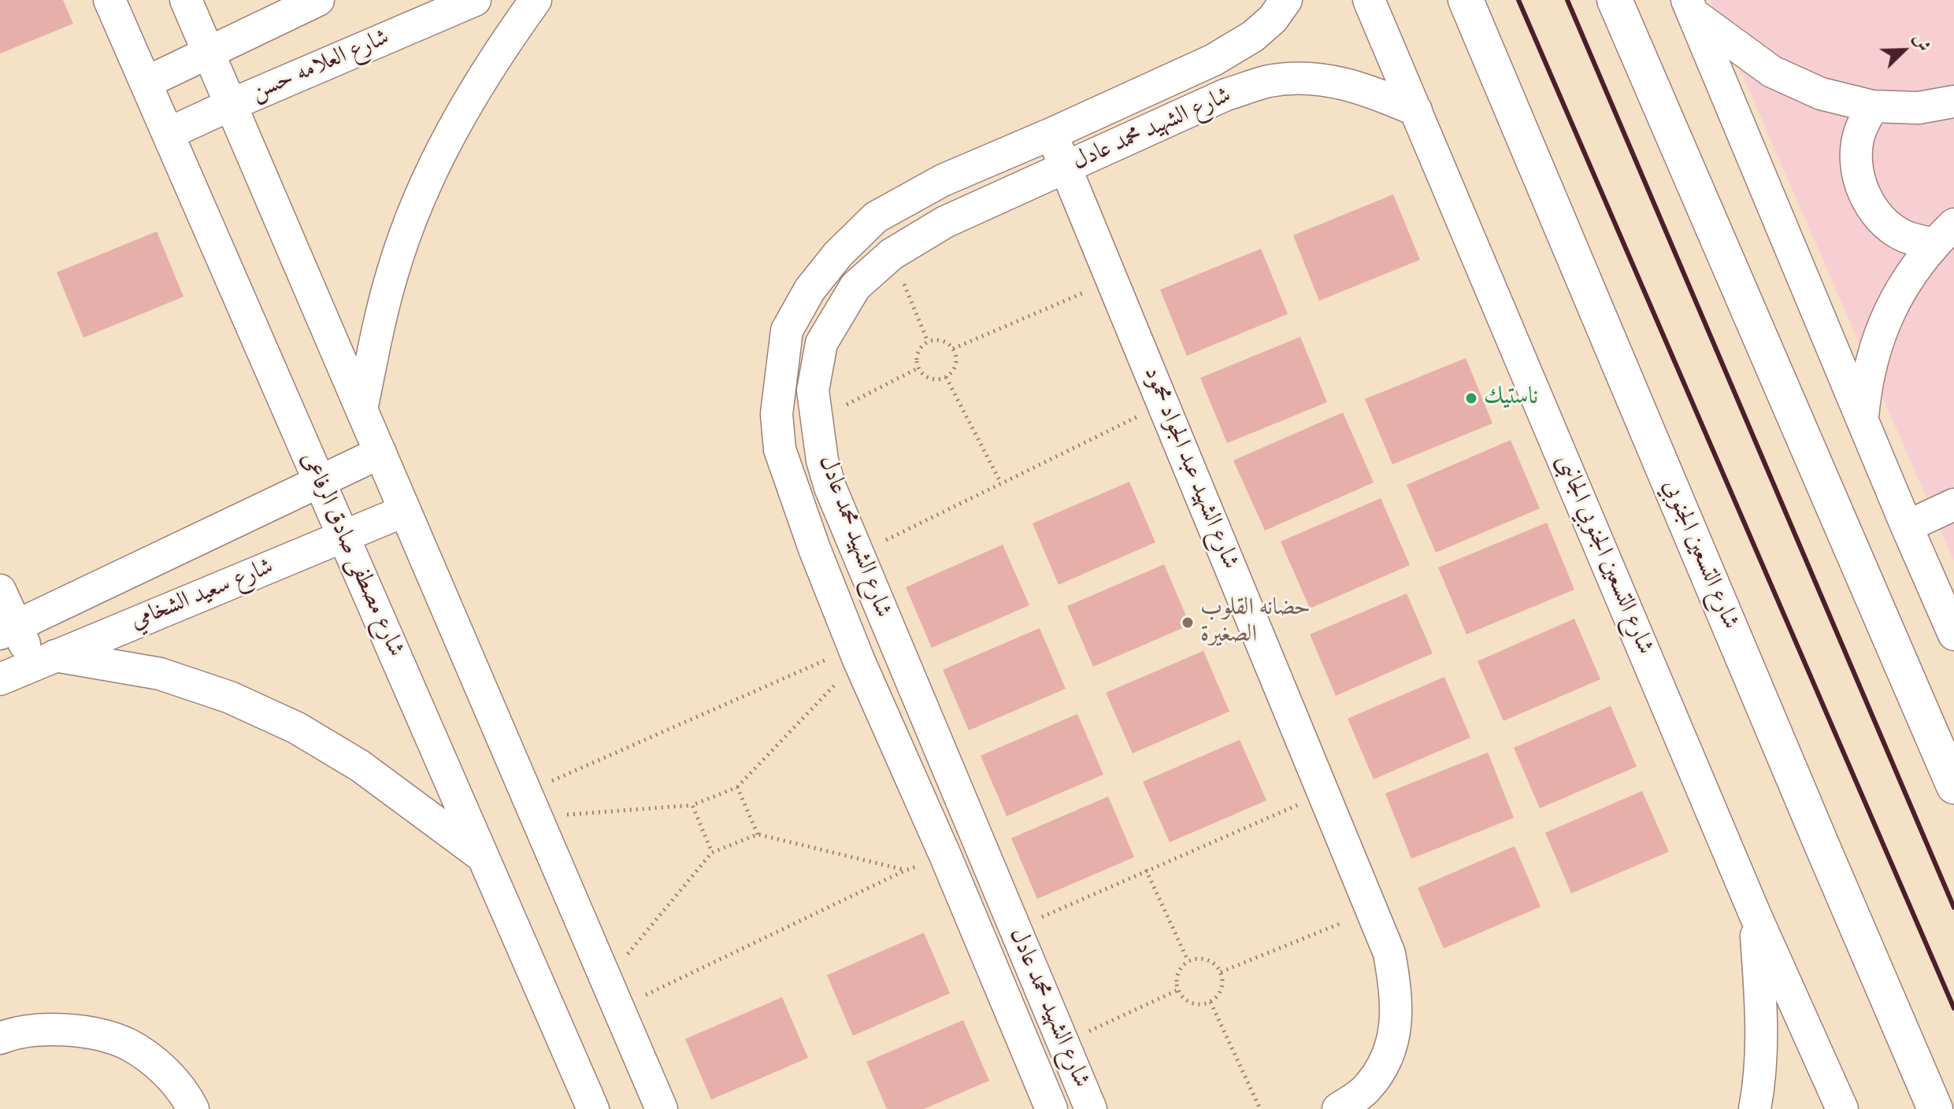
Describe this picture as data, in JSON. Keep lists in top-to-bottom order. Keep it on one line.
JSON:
{"streets":{"highway":["شارع التسعين الجنوبي"],"street":["شارع العلامه حسن","شارع الشهيد محمد عادل","شارع الشهيد عبد الجواد محمود","شارع مصطفى صادق الرفاعى","شارع التسعين الجنوبي الجانبى","شارع سعيد الشخامي"]},"crossings":[["شارع العلامه حسن","شارع مصطفى صادق الرفاعى"],["شارع الشهيد محمد عادل","شارع الشهيد عبد الجواد محمود"],["شارع الشهيد محمد عادل","شارع التسعين الجنوبي الجانبى"],["شارع مصطفى صادق الرفاعى","شارع سعيد الشخامي"]],"places":["ناستيك","حضانه القلوب الصغيرة"],"north":"top right"}
